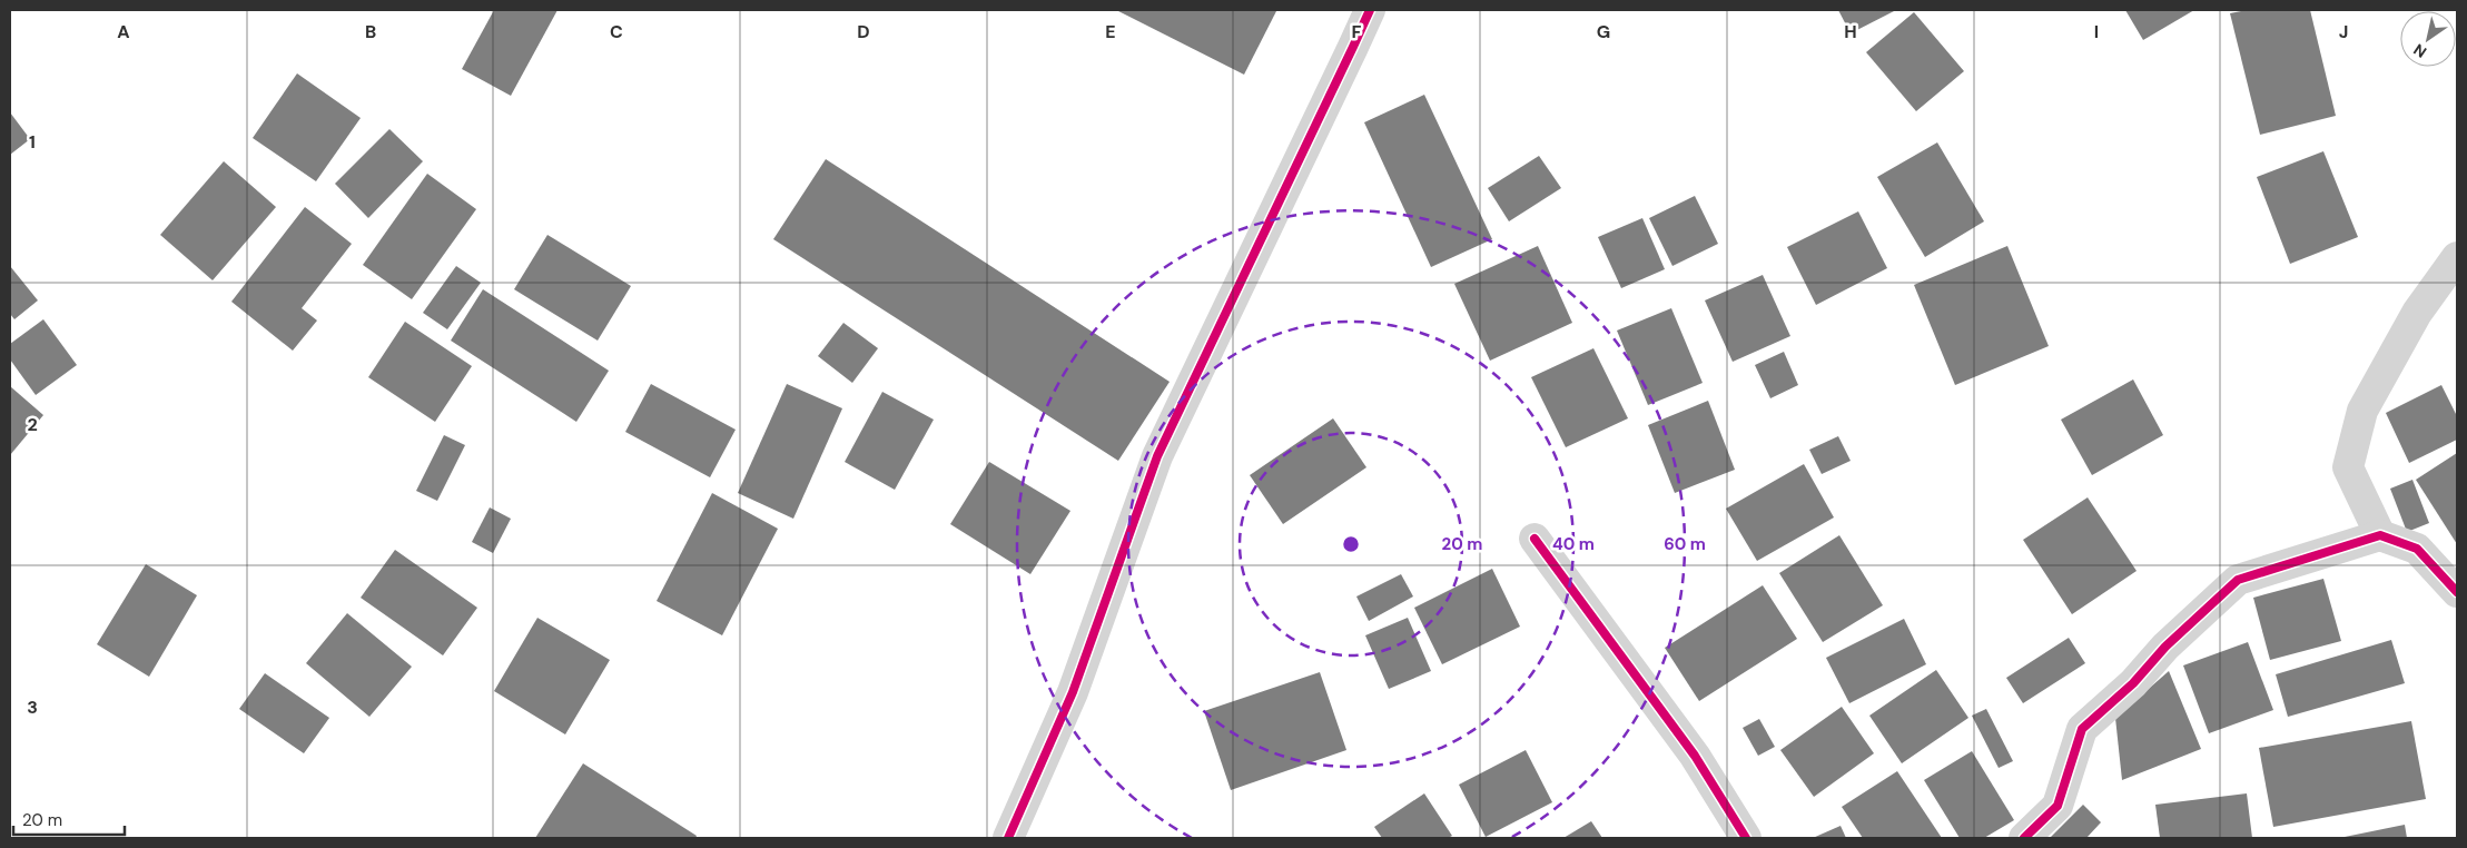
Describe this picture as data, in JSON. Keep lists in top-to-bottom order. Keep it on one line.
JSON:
{"scale_bar":"20 m","north":"bottom left","grid":{"columns":["A","B","C","D","E","F","G","H","I","J"],"rows":["1","2","3"]},"rings":["20 m","40 m","60 m"]}
